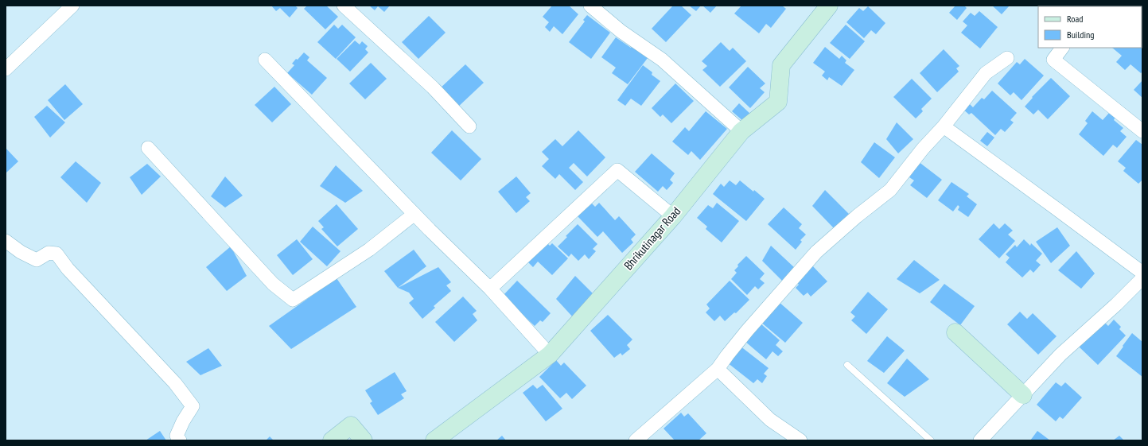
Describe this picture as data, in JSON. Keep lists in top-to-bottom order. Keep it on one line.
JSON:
{"streets":{"street":["Bhrikutinagar Road"]},"legend":["Road","Building"]}
